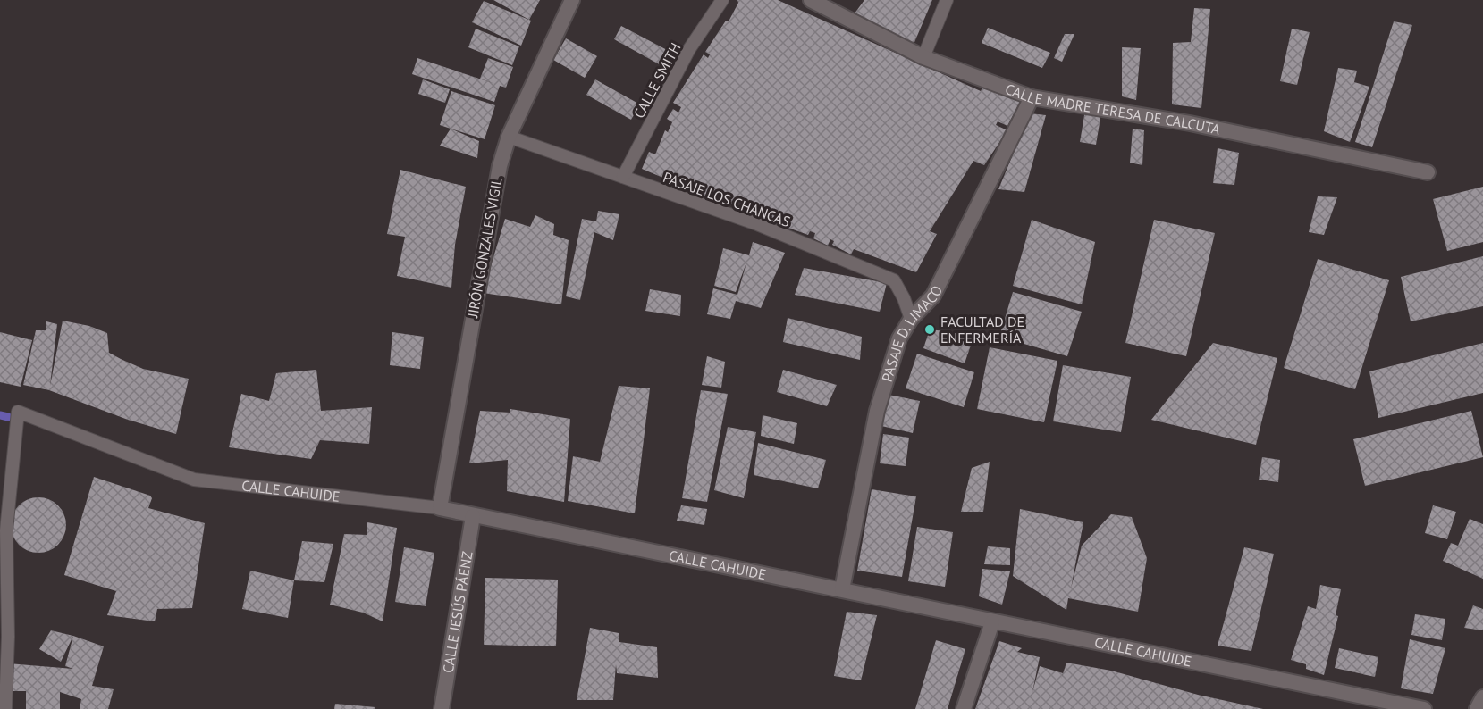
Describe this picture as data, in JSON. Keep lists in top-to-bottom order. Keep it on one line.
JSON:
{"streets":{"street":["CALLE MADRE TERESA DE CALCUTA","JIRÓN GONZALES VIGIL","PASAJE D. LIMACO","CALLE CAHUIDE","CALLE JESÚS PÁENZ"],"lane":["CALLE SMITH","PASAJE LOS CHANCAS"]},"crossings":[["CALLE SMITH","PASAJE LOS CHANCAS"],["CALLE MADRE TERESA DE CALCUTA","PASAJE D. LIMACO"],["PASAJE LOS CHANCAS","JIRÓN GONZALES VIGIL"],["PASAJE LOS CHANCAS","PASAJE D. LIMACO"],["JIRÓN GONZALES VIGIL","CALLE CAHUIDE"],["PASAJE D. LIMACO","CALLE CAHUIDE"],["CALLE CAHUIDE","CALLE JESÚS PÁENZ"]],"places":["FACULTAD DE ENFERMERÍA"]}
